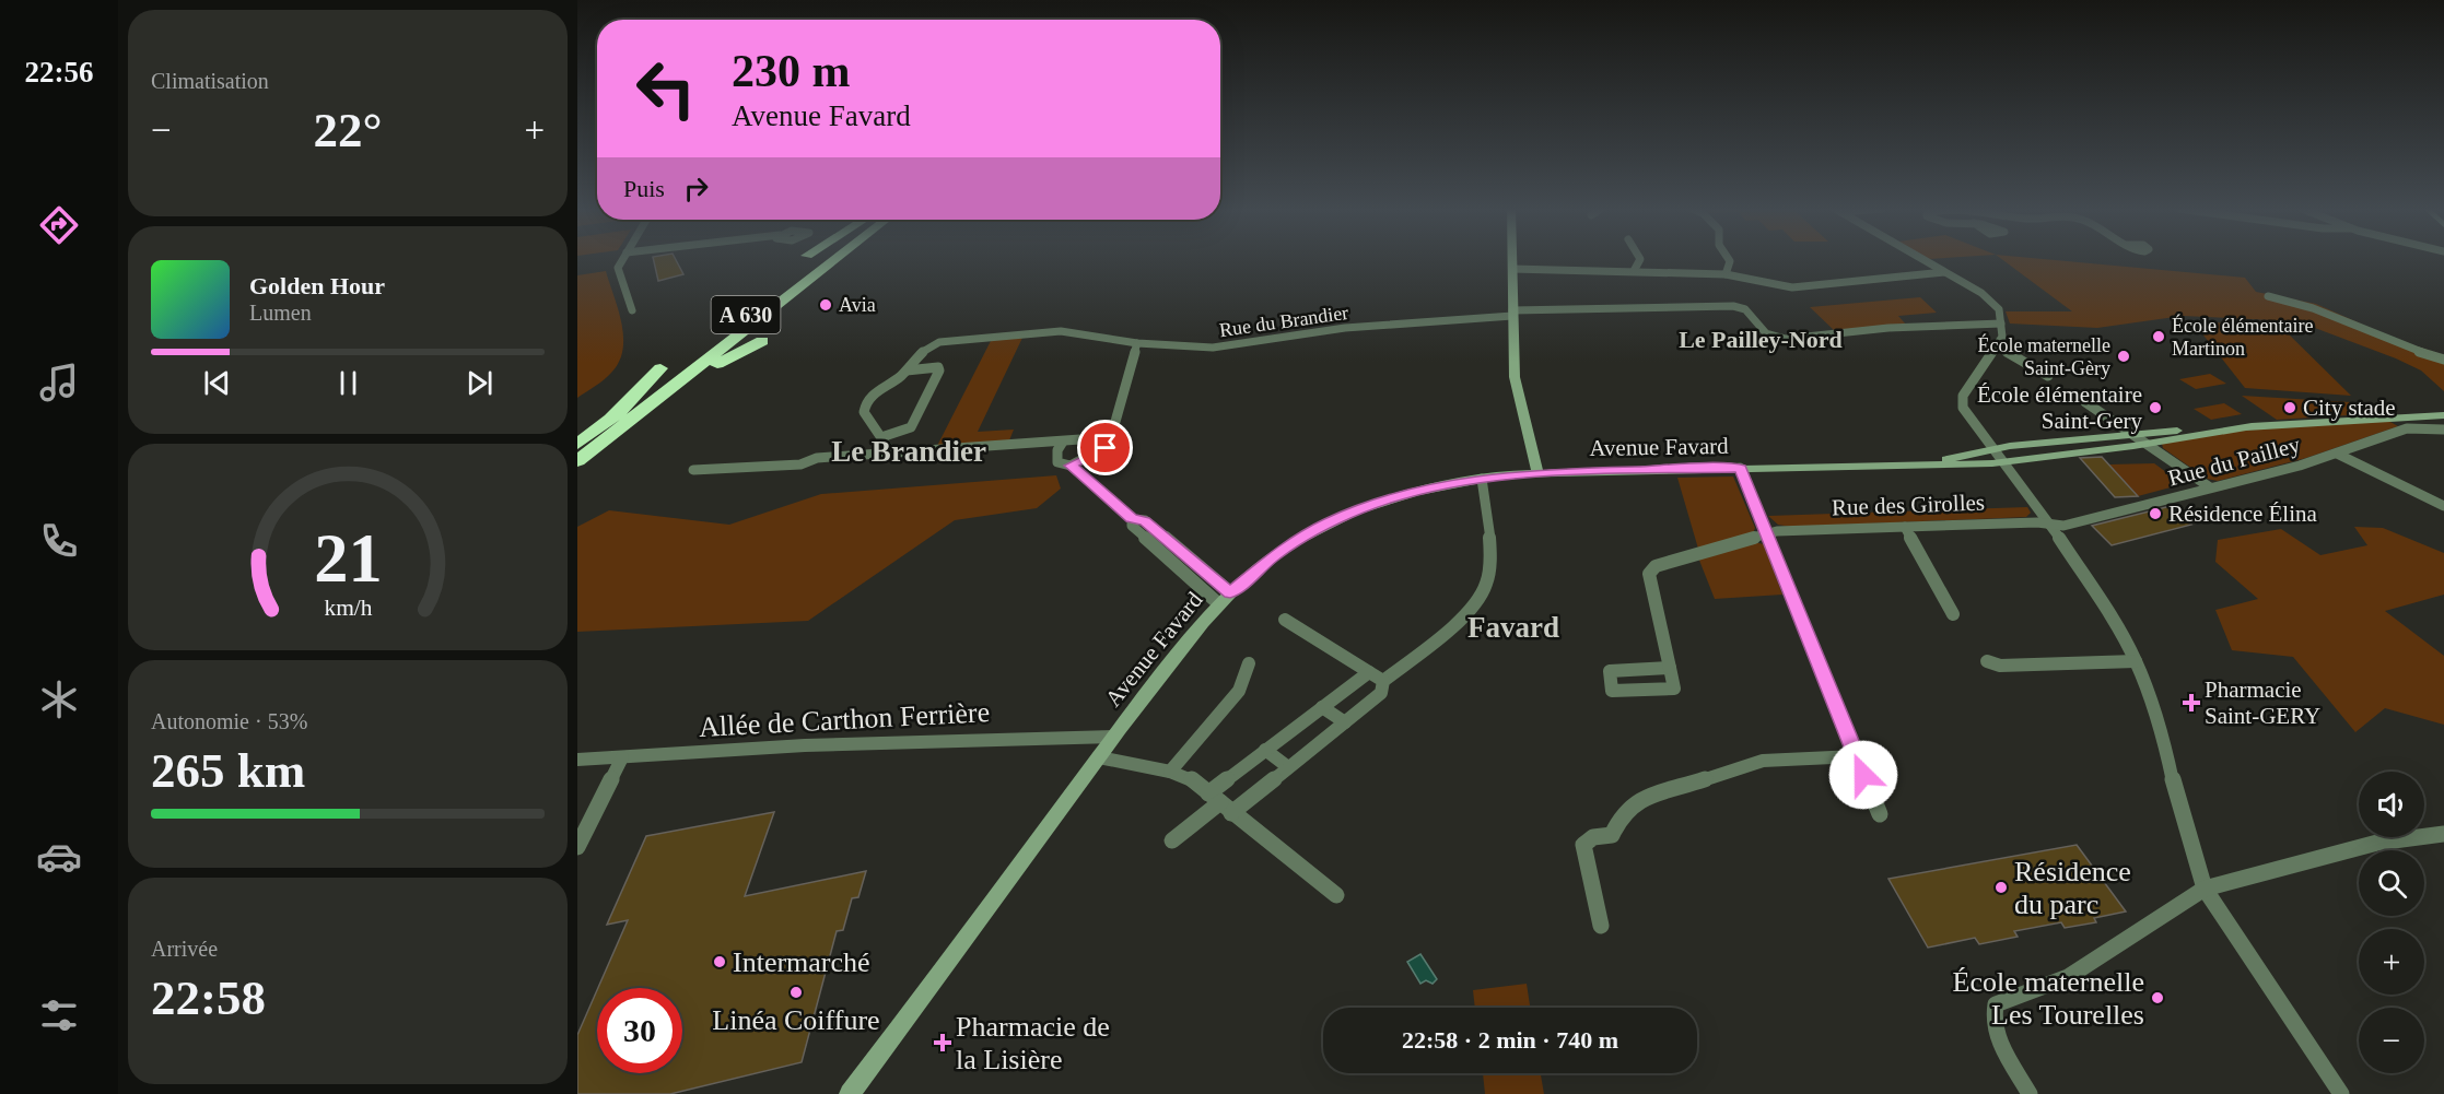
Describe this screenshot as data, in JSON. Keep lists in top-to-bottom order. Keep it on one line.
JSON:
{"streets":{"highway":["A 630"],"street":["Rue du Brandier","Avenue Favard","Rue du Pailley","Rue des Girolles","Allée de Carthon Ferrière"]},"crossings":[["Avenue Favard","Allée de Carthon Ferrière"],["Rue du Pailley","Rue des Girolles"]],"districts":["Le Pailley-Nord","Le Brandier","Favard"],"places":{"other":["Avia","École élémentaire Martinon","École maternelle Saint-Gèry","École élémentaire Saint-Gery","City stade","Résidence Élina","Résidence du parc","Intermarché","Linéa Coiffure","École maternelle Les Tourelles"],"health":["Pharmacie Saint-GERY","Pharmacie de la Lisière"]},"page":{"tabs":"22:56","tile":["Climatisation",["Autonomie · 53%","265 km"],["Arrivée","22:58"]],"turn":["230 m","Avenue Favard"],"heat":["−","22°","+"],"then":"Puis","song":["Golden Hour","Lumen"],"map_buttons":["+","−"],"limit":"30","trip":"22:58 · 2 min · 740 m","gauge":["21","km/h"]}}
